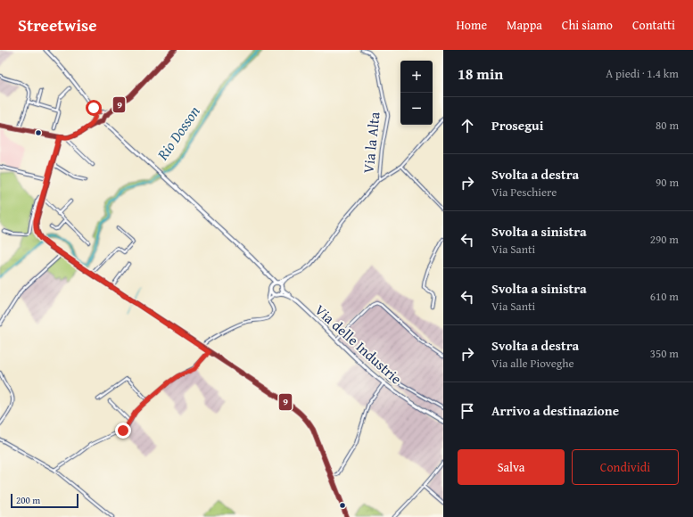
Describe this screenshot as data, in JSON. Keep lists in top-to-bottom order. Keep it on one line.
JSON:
{"streets":{"main road":["Via delle Industrie"],"street":["Via la Alta"]},"water":["Rio Dosson"],"lines":["transit line 9"],"scale_bar":"200 m","page":{"header":"Streetwise","nav":["Home","Mappa","Chi siamo","Contatti"],"heading":["18 min","A piedi · 1.4 km"],"map_buttons":["+","−"],"list":[["Prosegui","80 m"],["Svolta a destra","Via Peschiere","90 m"],["Svolta a sinistra","Via Santi","290 m"],["Svolta a sinistra","Via Santi","610 m"],["Svolta a destra","Via alle Pioveghe","350 m"],"Arrivo a destinazione"],"buttons":["Salva","Condividi"],"scale":"200 m"}}
